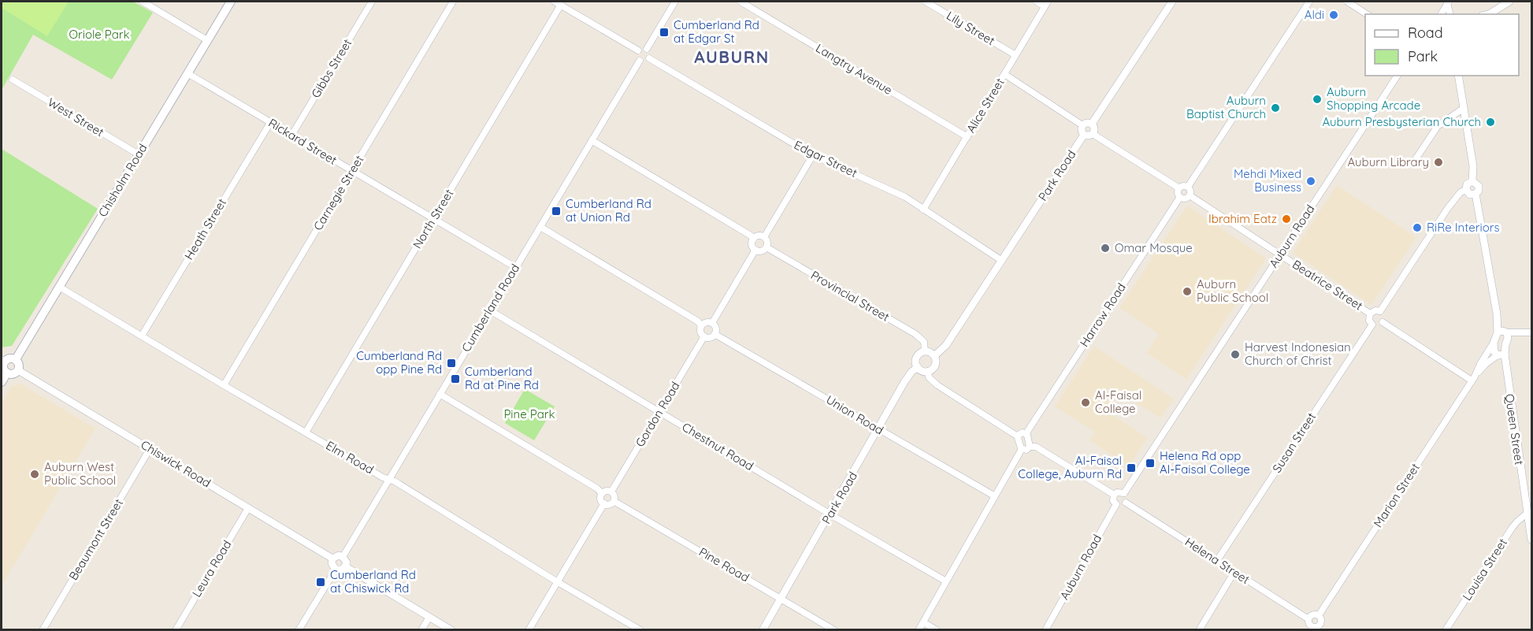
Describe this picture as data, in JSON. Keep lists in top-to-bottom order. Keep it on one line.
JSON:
{"streets":{"main road":["Chisholm Road"],"street":["Lily Street","Gibbs Street","Langtry Avenue","Alice Street","West Street","Rickard Street","Edgar Street","Park Road","Carnegie Street","North Street","Heath Street","Auburn Road","Beatrice Street","Provincial Street","Cumberland Road","Harrow Road","Gordon Road","Union Road","Queen Street","Susan Street","Chestnut Road","Elm Road","Chiswick Road","Marion Street","Beaumont Street","Helena Street","Pine Road","Leura Road","Louisa Street"]},"crossings":[["Lily Street","Alice Street"],["Gibbs Street","Rickard Street"],["Langtry Avenue","Alice Street"],["Alice Street","Edgar Street"],["West Street","Chisholm Road"],["Rickard Street","Chisholm Road"],["Rickard Street","Carnegie Street"],["Rickard Street","North Street"],["Rickard Street","Heath Street"],["Rickard Street","Cumberland Road"],["Edgar Street","Park Road"],["Edgar Street","Cumberland Road"],["Park Road","Provincial Street"],["Park Road","Union Road"],["Park Road","Chestnut Road"],["Park Road","Pine Road"],["Chisholm Road","Elm Road"],["Chisholm Road","Chiswick Road"],["Carnegie Street","Elm Road"],["North Street","Elm Road"],["Heath Street","Elm Road"],["Auburn Road","Beatrice Street"],["Auburn Road","Helena Street"],["Beatrice Street","Harrow Road"],["Beatrice Street","Susan Street"],["Cumberland Road","Chestnut Road"],["Cumberland Road","Elm Road"],["Cumberland Road","Chiswick Road"],["Gordon Road","Union Road"],["Gordon Road","Chestnut Road"],["Gordon Road","Pine Road"],["Queen Street","Marion Street"],["Queen Street","Louisa Street"],["Susan Street","Helena Street"],["Chiswick Road","Beaumont Street"],["Chiswick Road","Leura Road"],["Marion Street","Helena Street"]],"districts":["AUBURN"],"parks":["Oriole Park","Pine Park"],"places":{"other":["Aldi","Auburn Shopping Arcade","Auburn Baptist Church","Auburn Presbysterian Church","Auburn Library","Mehdi Mixed Business","Ibrahim Eatz","RiRe Interiors","Omar Mosque","Auburn Public School","Harvest Indonesian Church of Christ","Al-Faisal College","Auburn West Public School"],"transit":["Cumberland Rd at Edgar St","Cumberland Rd at Union Rd","Cumberland Rd opp Pine Rd","Cumberland Rd at Pine Rd","Helena Rd opp Al-Faisal College","Al-Faisal College, Auburn Rd","Cumberland Rd at Chiswick Rd"]},"legend":["Road","Park"]}
